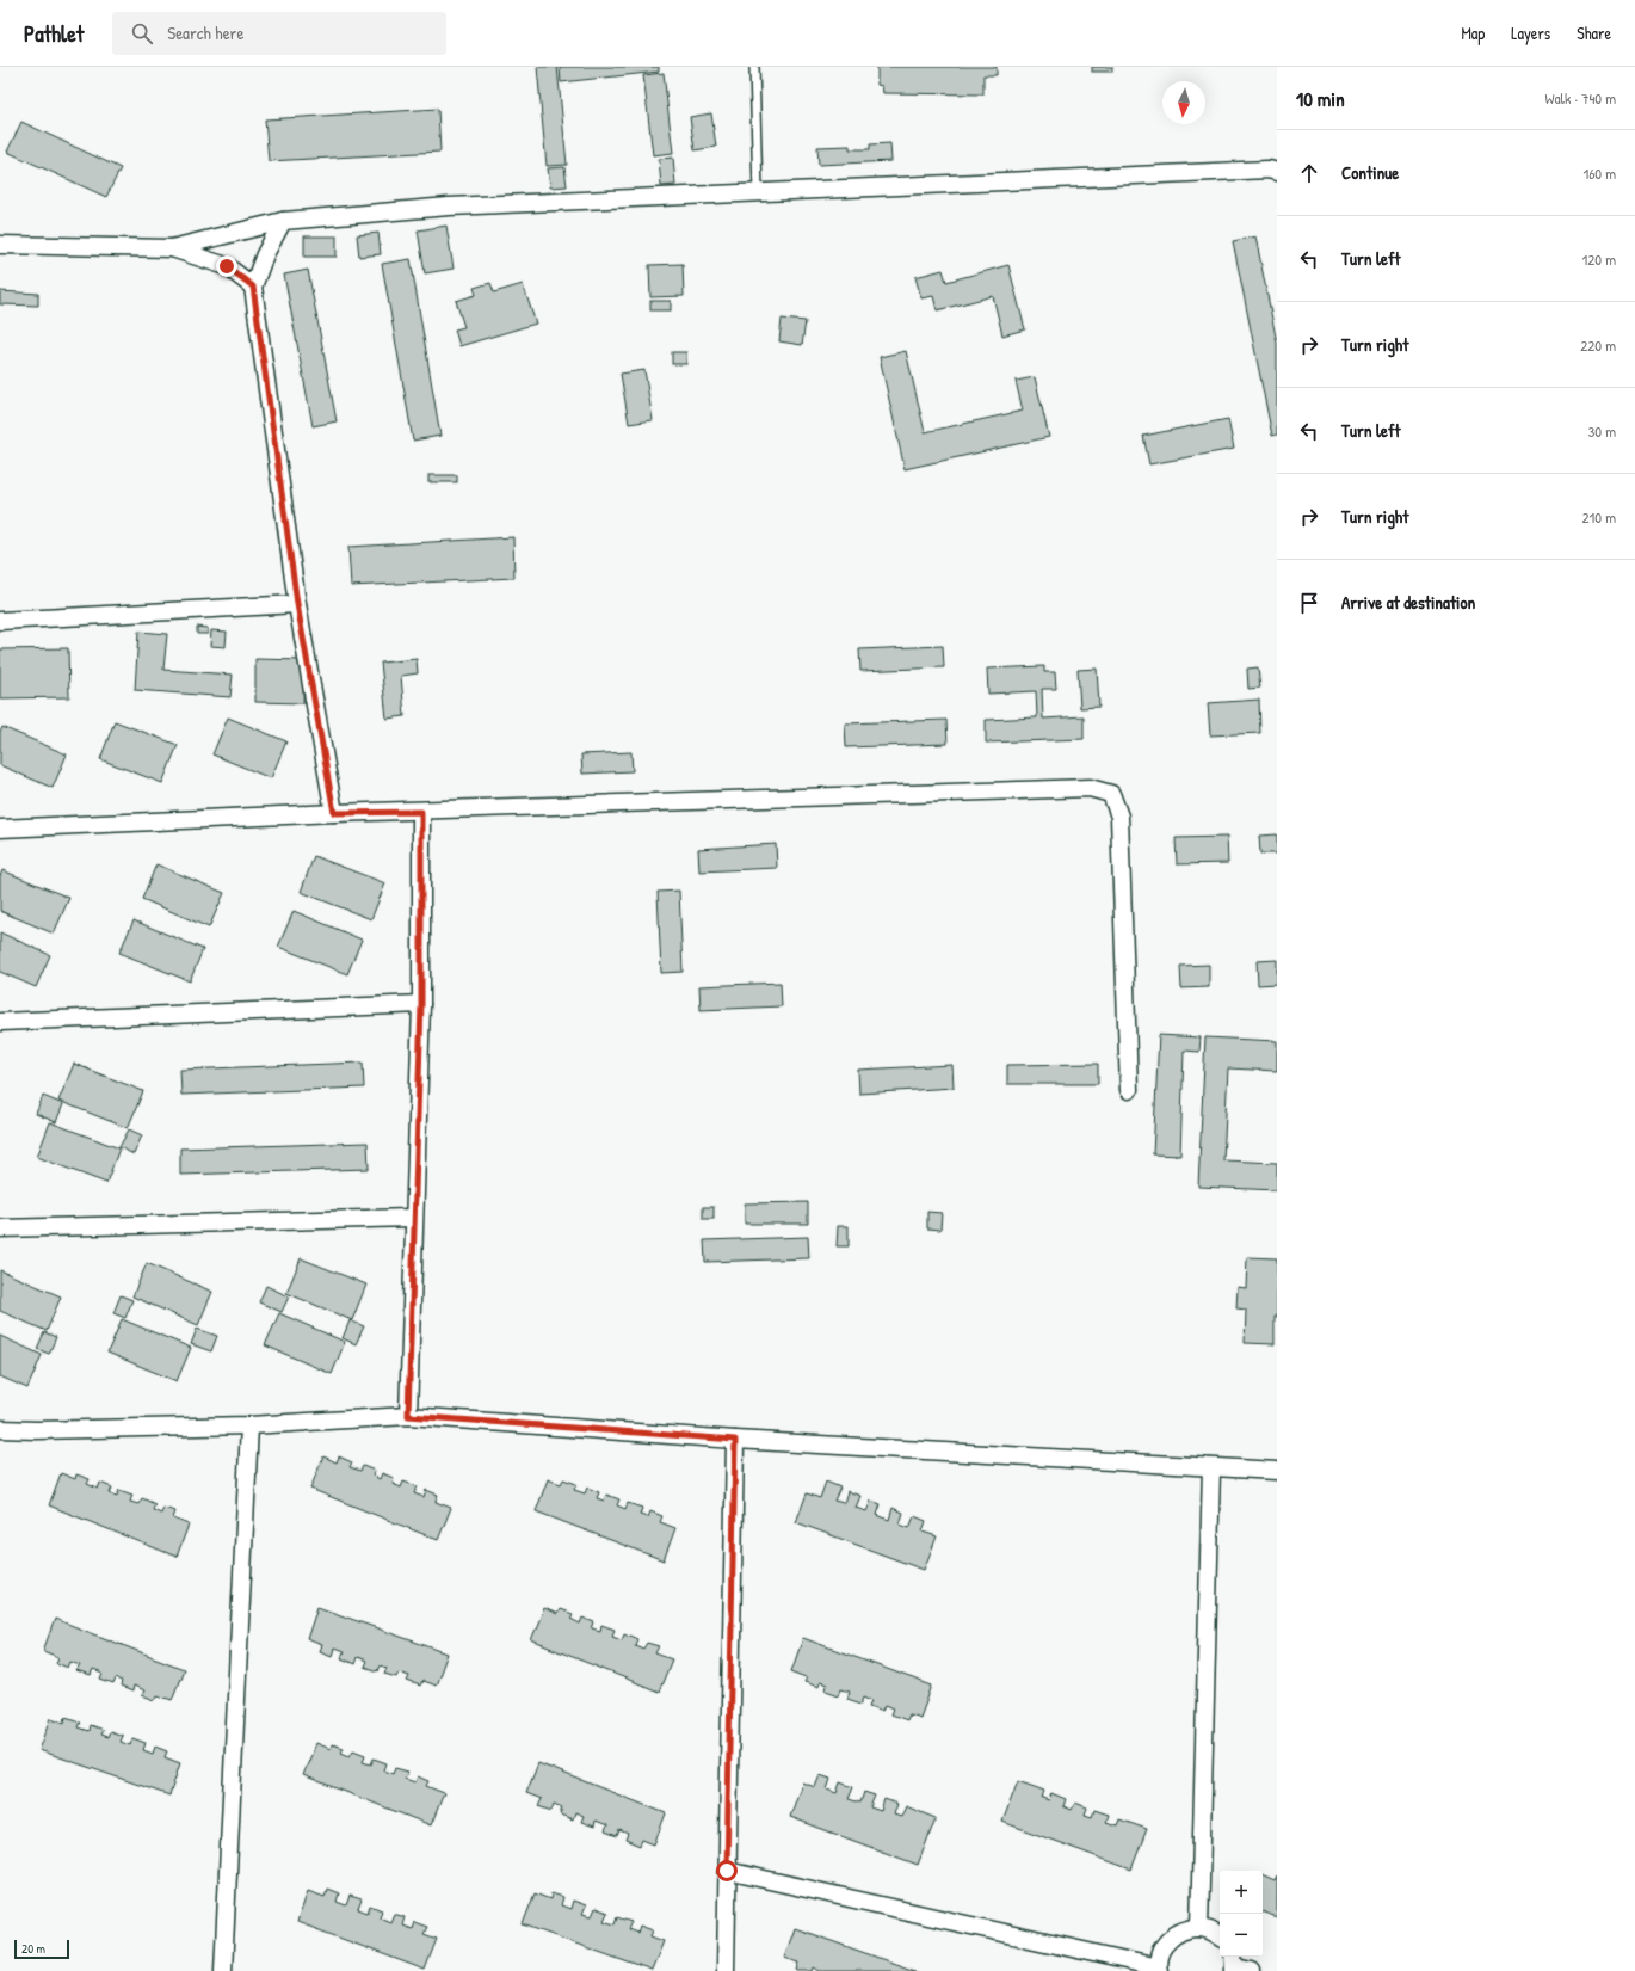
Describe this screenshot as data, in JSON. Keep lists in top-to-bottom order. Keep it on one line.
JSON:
{"scale_bar":"20 m","north":"bottom","page":{"header":"Pathlet","search":"Search here","nav":["Map","Layers","Share"],"heading":["10 min","Walk · 740 m"],"list":[["Continue","160 m"],["Turn left","120 m"],["Turn right","220 m"],["Turn left","30 m"],["Turn right","210 m"],"Arrive at destination"],"map_buttons":["+","−"],"scale":"20 m"}}
